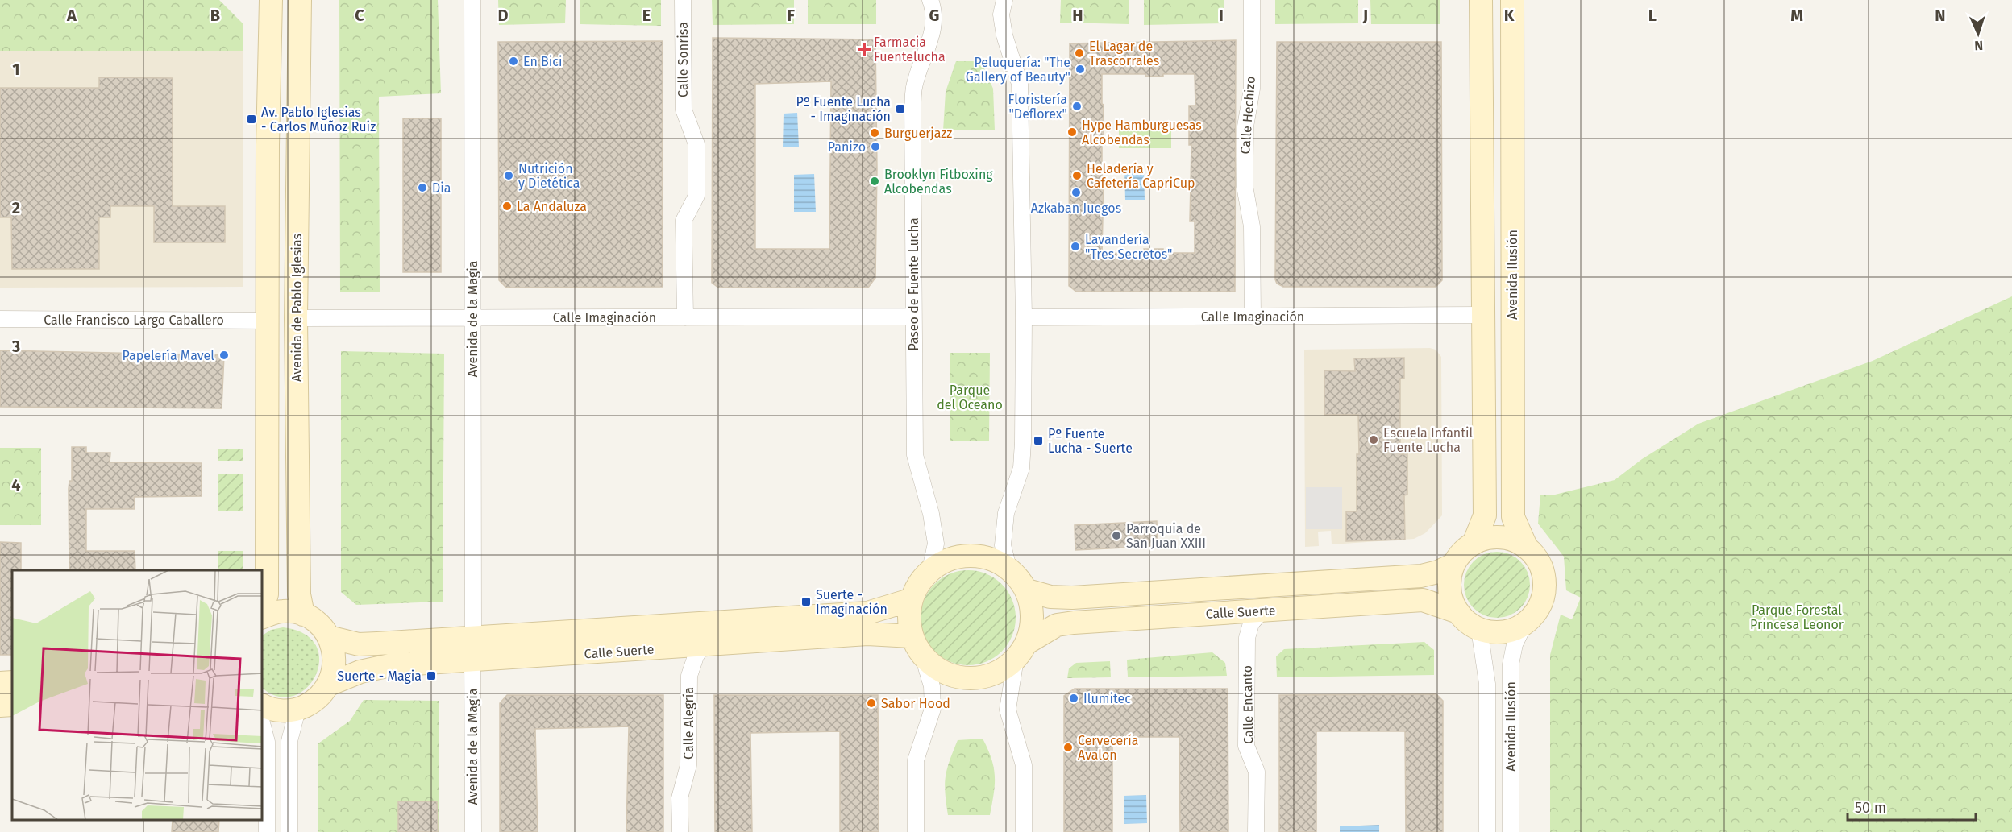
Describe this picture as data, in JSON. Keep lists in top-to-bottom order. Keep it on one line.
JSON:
{"streets":{"main road":["Avenida Ilusión","Avenida de Pablo Iglesias","Calle Suerte"],"street":["Calle Sonrisa","Calle Hechizo","Paseo de Fuente Lucha","Calle Imaginación","Avenida de la Magia","Calle Francisco Largo Caballero","Calle Encanto","Calle Alegría"]},"crossings":[["Calle Sonrisa","Calle Imaginación"],["Calle Hechizo","Calle Imaginación"],["Avenida Ilusión","Calle Suerte"],["Paseo de Fuente Lucha","Calle Imaginación"],["Paseo de Fuente Lucha","Calle Suerte"],["Avenida de Pablo Iglesias","Calle Imaginación"],["Calle Imaginación","Avenida de la Magia"],["Avenida de la Magia","Calle Suerte"],["Calle Suerte","Calle Encanto"],["Calle Suerte","Calle Alegría"]],"parks":["Parque del Oceano","Parque Forestal Princesa Leonor"],"places":{"health":["Farmacia Fuentelucha"],"other":["El Lagar de Trascorrales","En Bici","Peluquería: \"The Gallery of Beauty\"","Floristería \"Deflorex\"","Hype Hamburguesas Alcobendas","Burguerjazz","Panizo","Nutrición y Dietética","Heladería y Cafetería CapriCup","Brooklyn Fitboxing Alcobendas","Dia","Azkaban Juegos","La Andaluza","Lavandería \"Tres Secretos\"","Papelería Mavel","Escuela Infantil Fuente Lucha","Parroquia de San Juan XXIII","Ilumitec","Sabor Hood","Cervecería Avalon"],"transit":["Pº Fuente Lucha - Imaginación","Av. Pablo Iglesias - Carlos Muñoz Ruiz","Pº Fuente Lucha - Suerte","Suerte - Imaginación","Suerte - Magia"]},"scale_bar":"50 m","north":"bottom","grid":{"columns":["A","B","C","D","E","F","G","H","I","J","K","L","M","N"],"rows":["1","2","3","4"]}}
